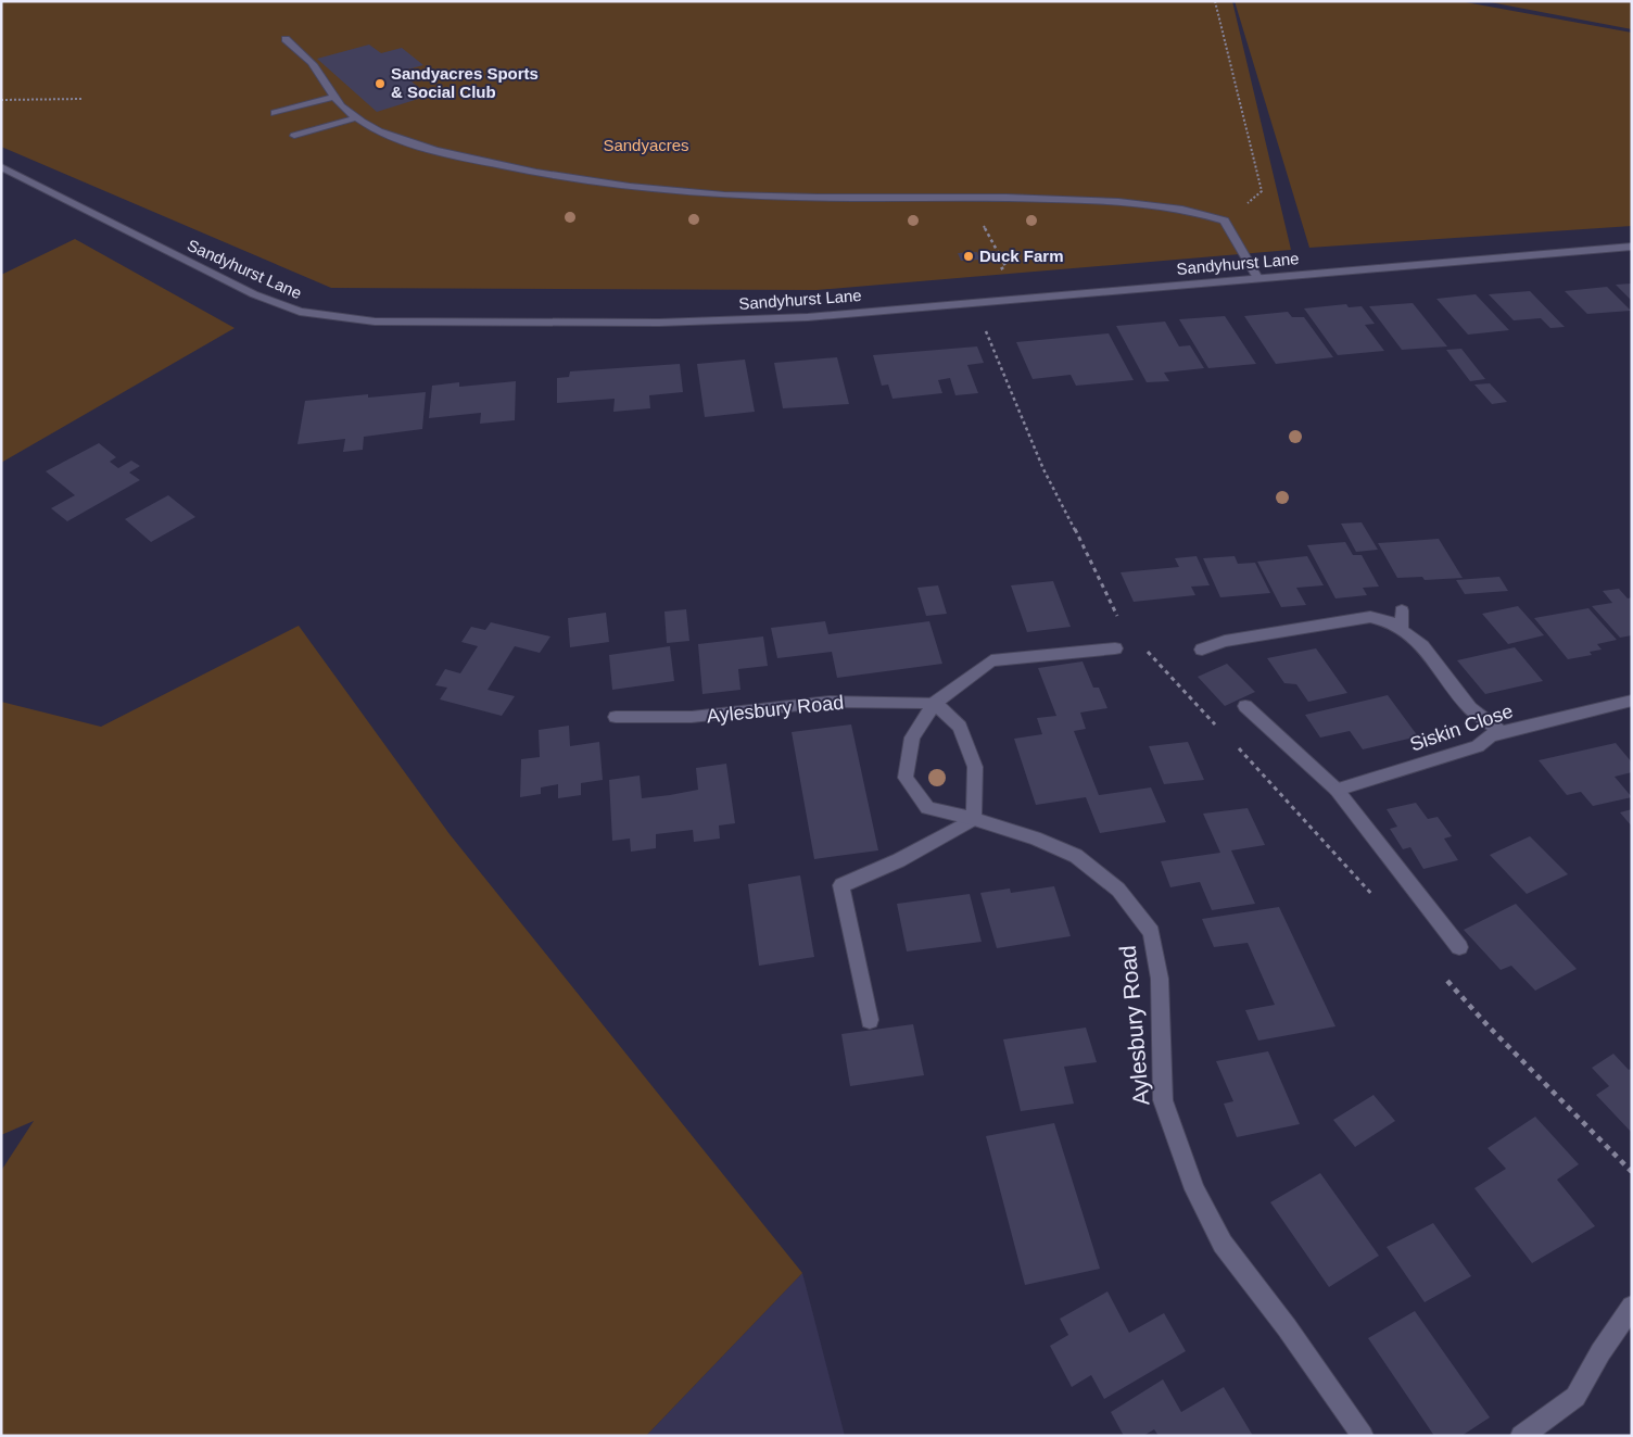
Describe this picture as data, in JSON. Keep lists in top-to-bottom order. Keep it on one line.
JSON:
{"streets":{"street":["Sandyhurst Lane","Aylesbury Road","Siskin Close"]},"parks":["Sandyacres"],"places":["Sandyacres Sports & Social Club","Duck Farm"]}
